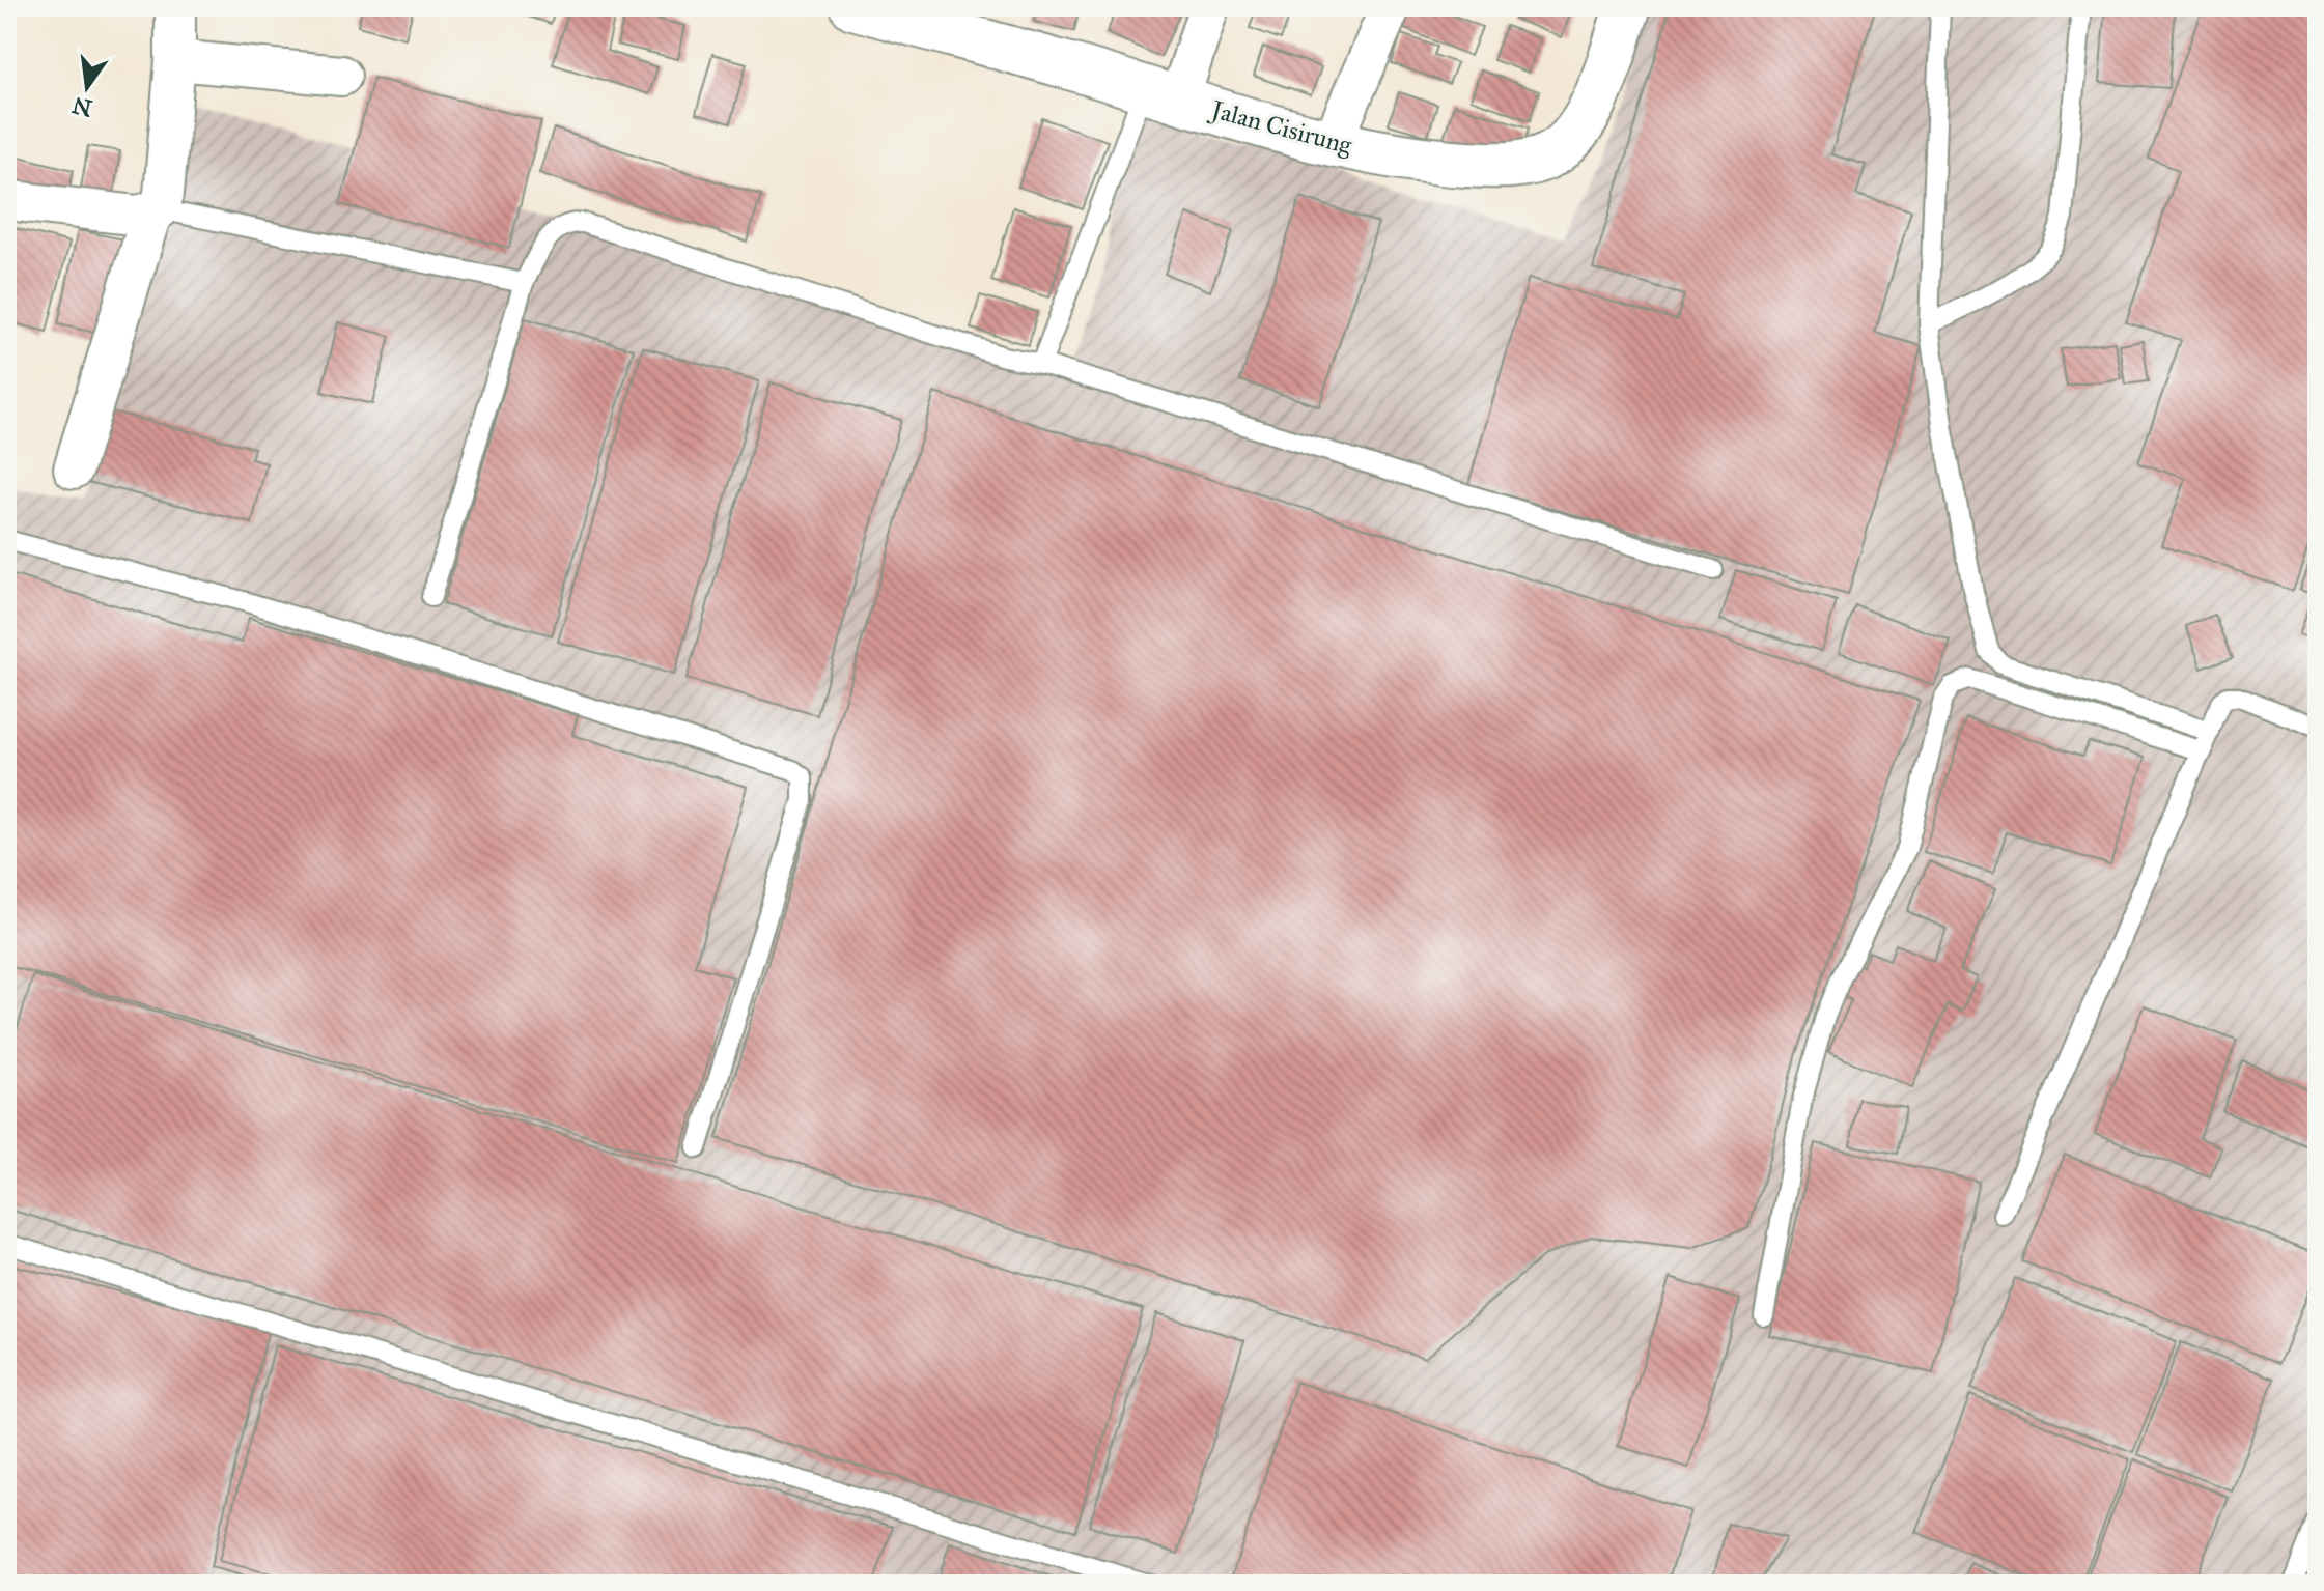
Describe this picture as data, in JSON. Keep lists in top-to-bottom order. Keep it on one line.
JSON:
{"streets":{"main road":["Jalan Cisirung"]},"north":"bottom"}
